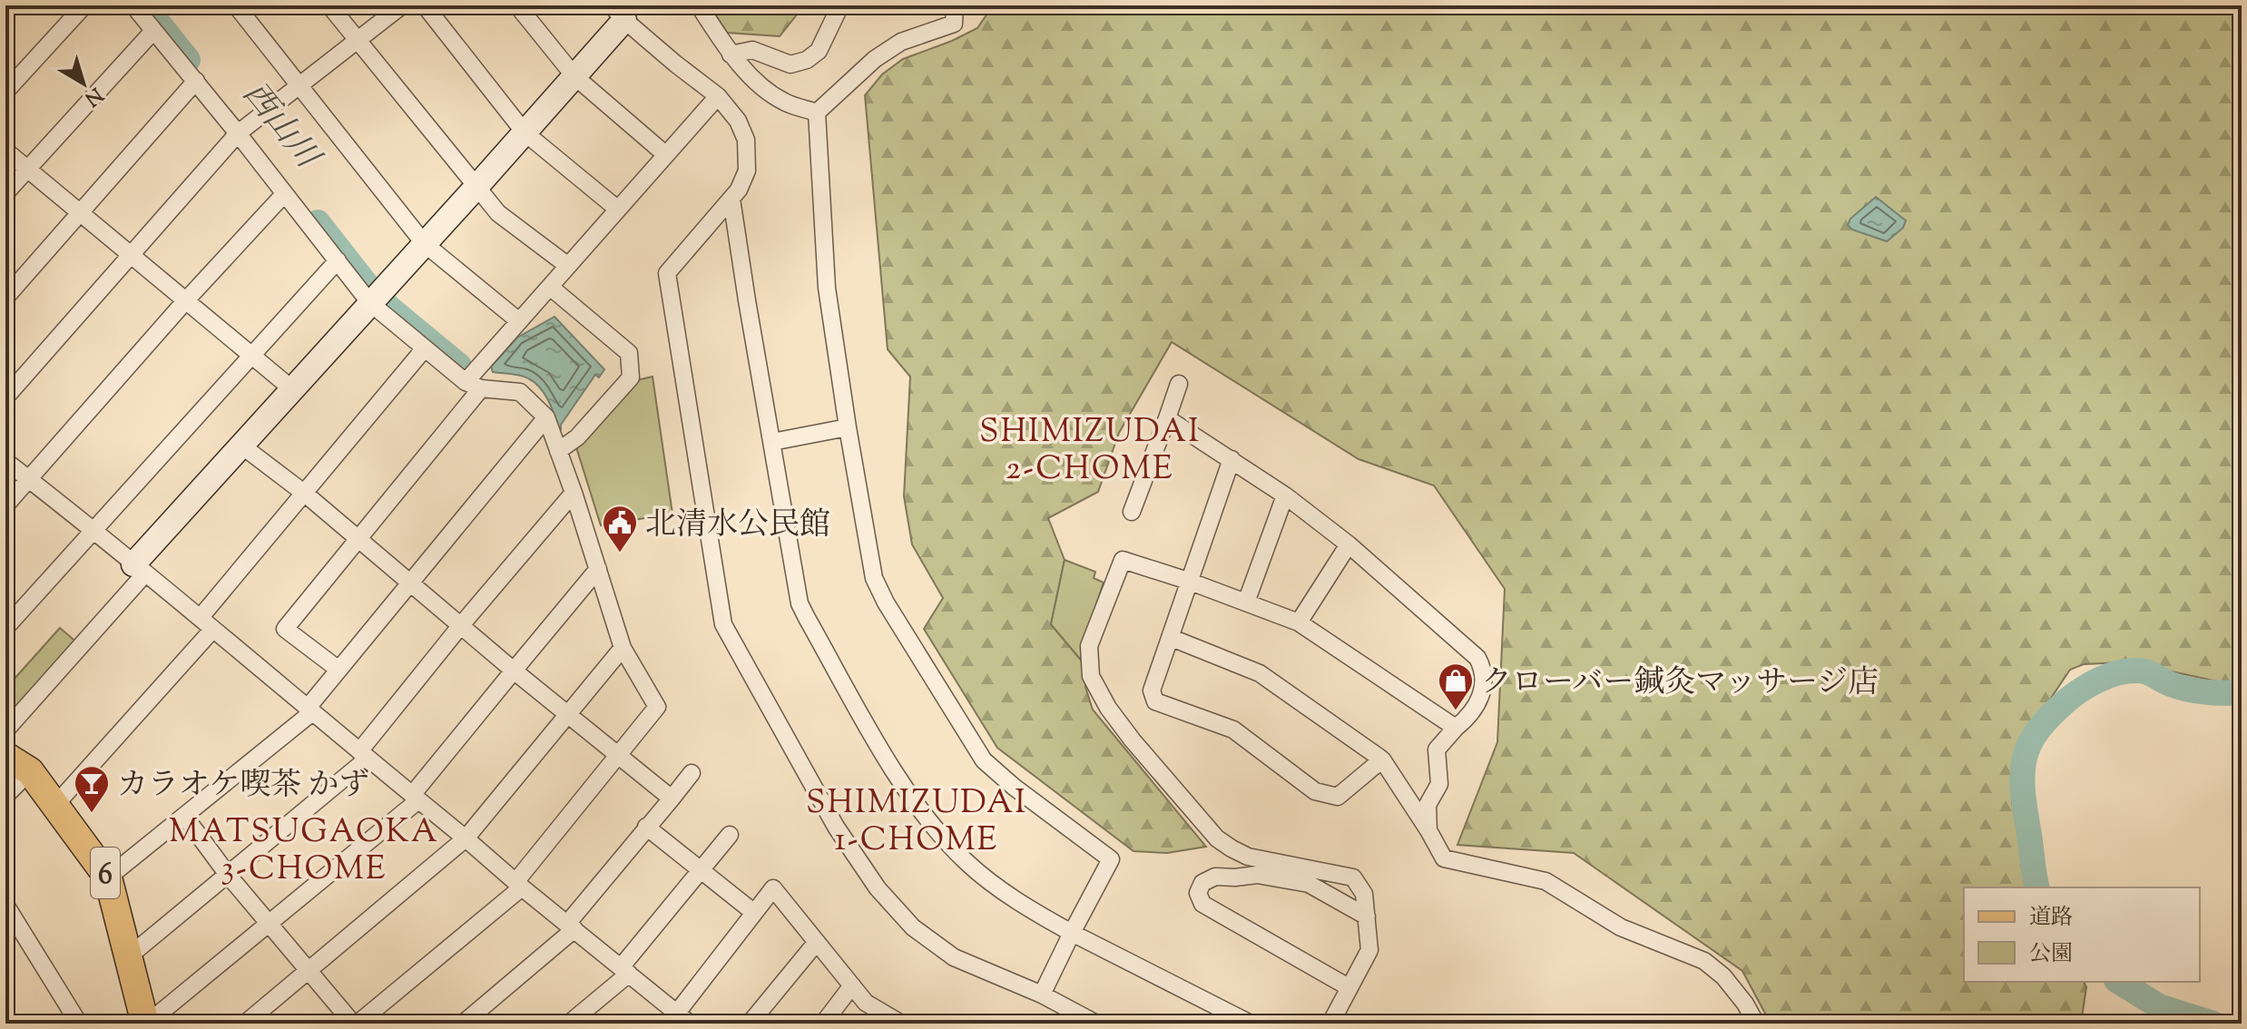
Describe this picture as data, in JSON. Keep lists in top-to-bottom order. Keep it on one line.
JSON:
{"streets":{"main road":["6"]},"districts":["SHIMIZUDAI 2-CHOME","SHIMIZUDAI 1-CHOME","MATSUGAOKA 3-CHOME"],"water":["西山川"],"places":{"public building":["北清水公民館"],"shop":["クローバー鍼灸マッサージ店"],"bar":["カラオケ喫茶 かず"]},"legend":["道路","公園"],"north":"bottom right"}
